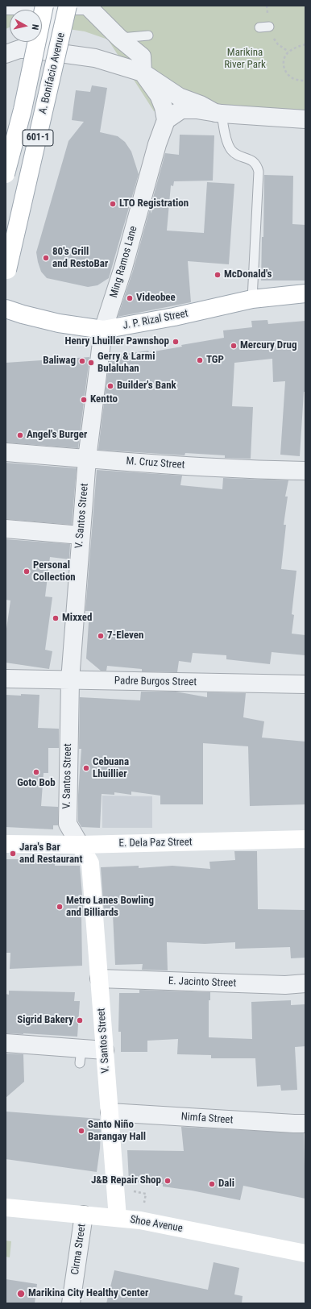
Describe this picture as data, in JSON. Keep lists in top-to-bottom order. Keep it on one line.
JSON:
{"streets":{"street":["A. Bonifacio Avenue","601-1","Ming Ramos Lane","J. P. Rizal Street","M. Cruz Street","V. Santos Street","Padre Burgos Street","E. Dela Paz Street","E. Jacinto Street","Nimfa Street","Shoe Avenue","Cirma Street"]},"crossings":[["Ming Ramos Lane","J. P. Rizal Street"],["Ming Ramos Lane","V. Santos Street"],["J. P. Rizal Street","V. Santos Street"],["M. Cruz Street","V. Santos Street"],["V. Santos Street","Padre Burgos Street"],["V. Santos Street","E. Dela Paz Street"],["V. Santos Street","E. Jacinto Street"],["V. Santos Street","Nimfa Street"],["V. Santos Street","Shoe Avenue"],["Shoe Avenue","Cirma Street"]],"parks":["Marikina River Park"],"places":["LTO Registration","80's Grill and RestoBar","McDonald's","Videobee","Henry Lhuiller Pawnshop","Mercury Drug","TGP","Baliwag","Gerry & Larmi Bulaluhan","Builder's Bank","Kentto","Angel's Burger","Personal Collection","Mixxed","7-Eleven","Cebuana Lhuillier","Goto Bob","Jara's Bar and Restaurant","Metro Lanes Bowling and Billiards","Sigrid Bakery","Santo Niño Barangay Hall","J&B Repair Shop","Dali","Marikina City Healthy Center"],"north":"right"}
